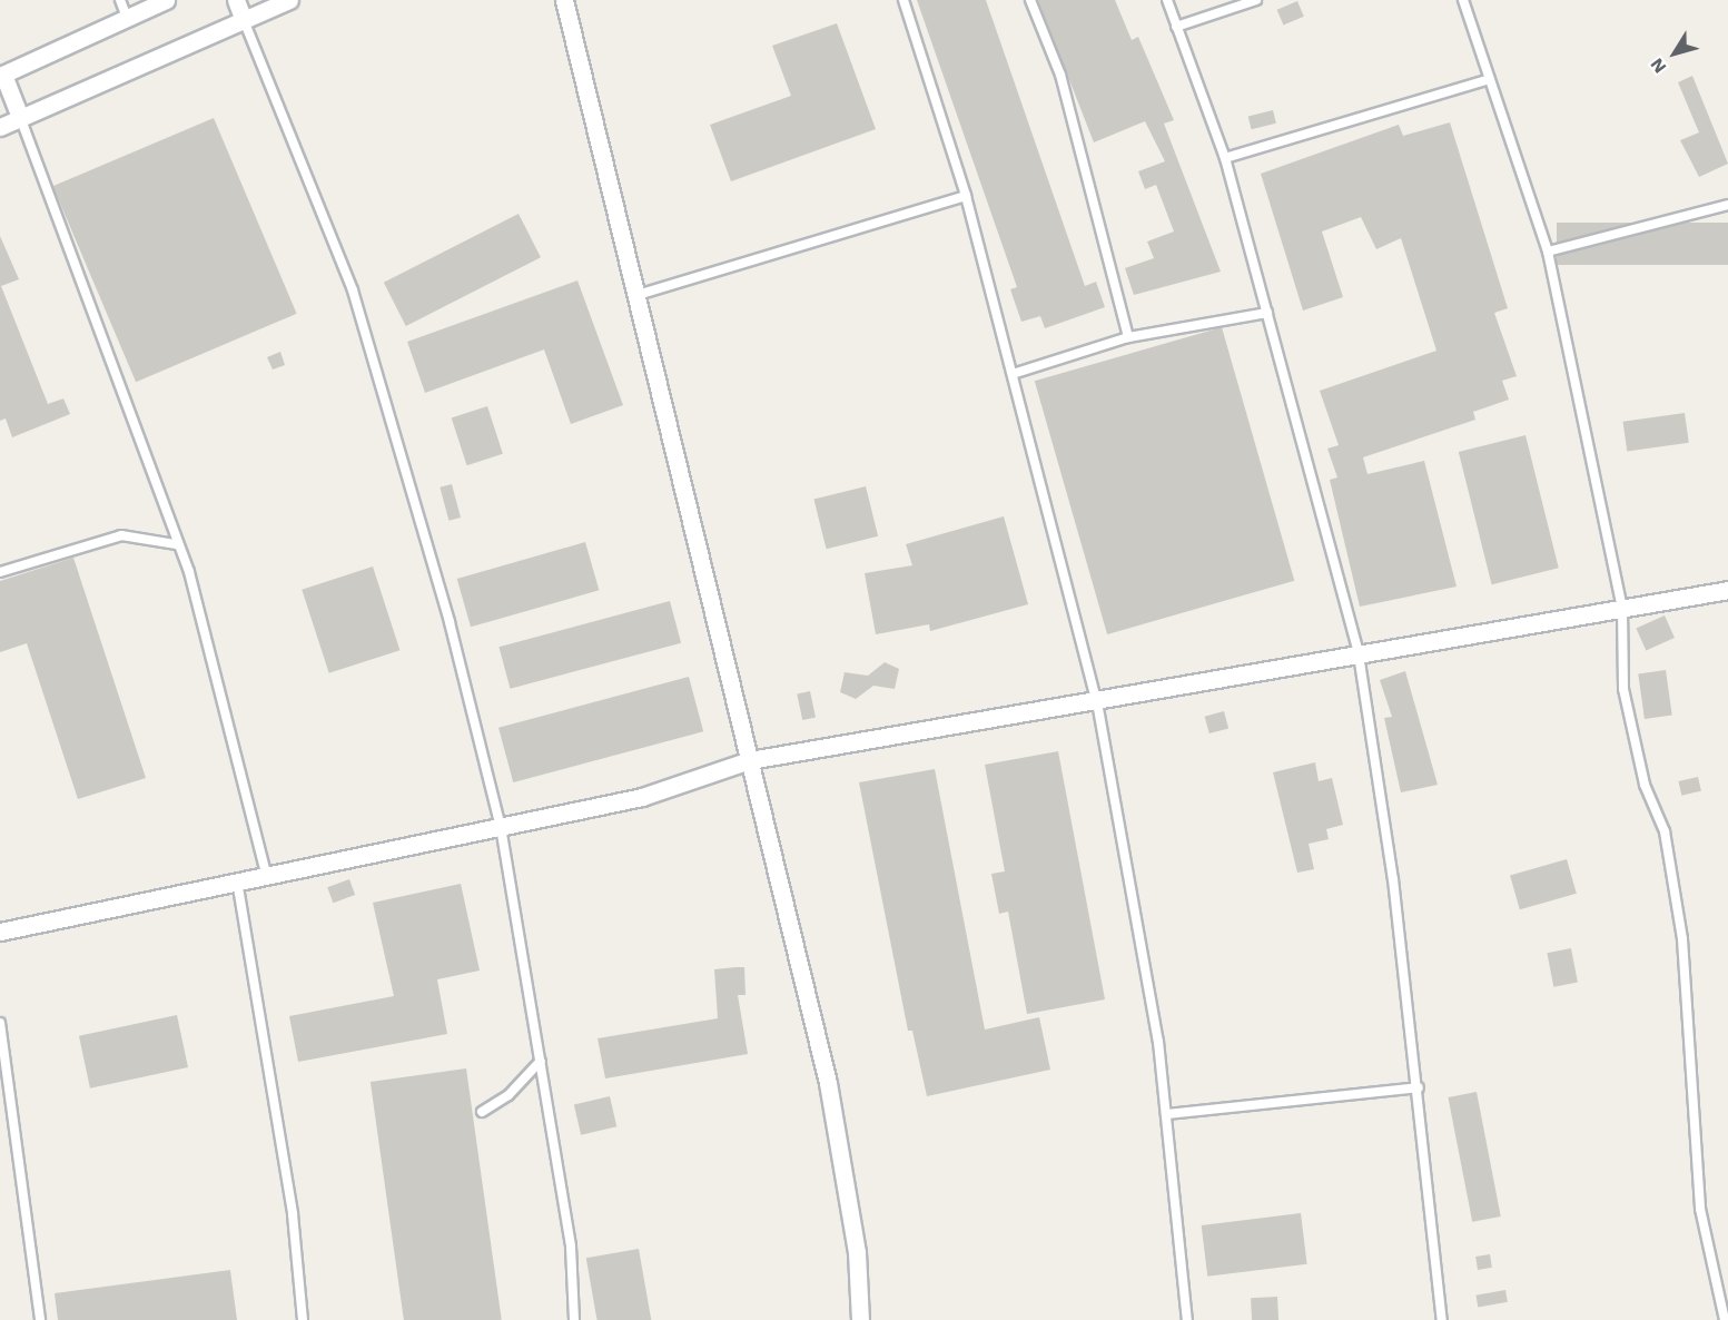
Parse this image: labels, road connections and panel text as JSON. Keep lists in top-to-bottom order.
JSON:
{
  "north": "bottom left"
}
